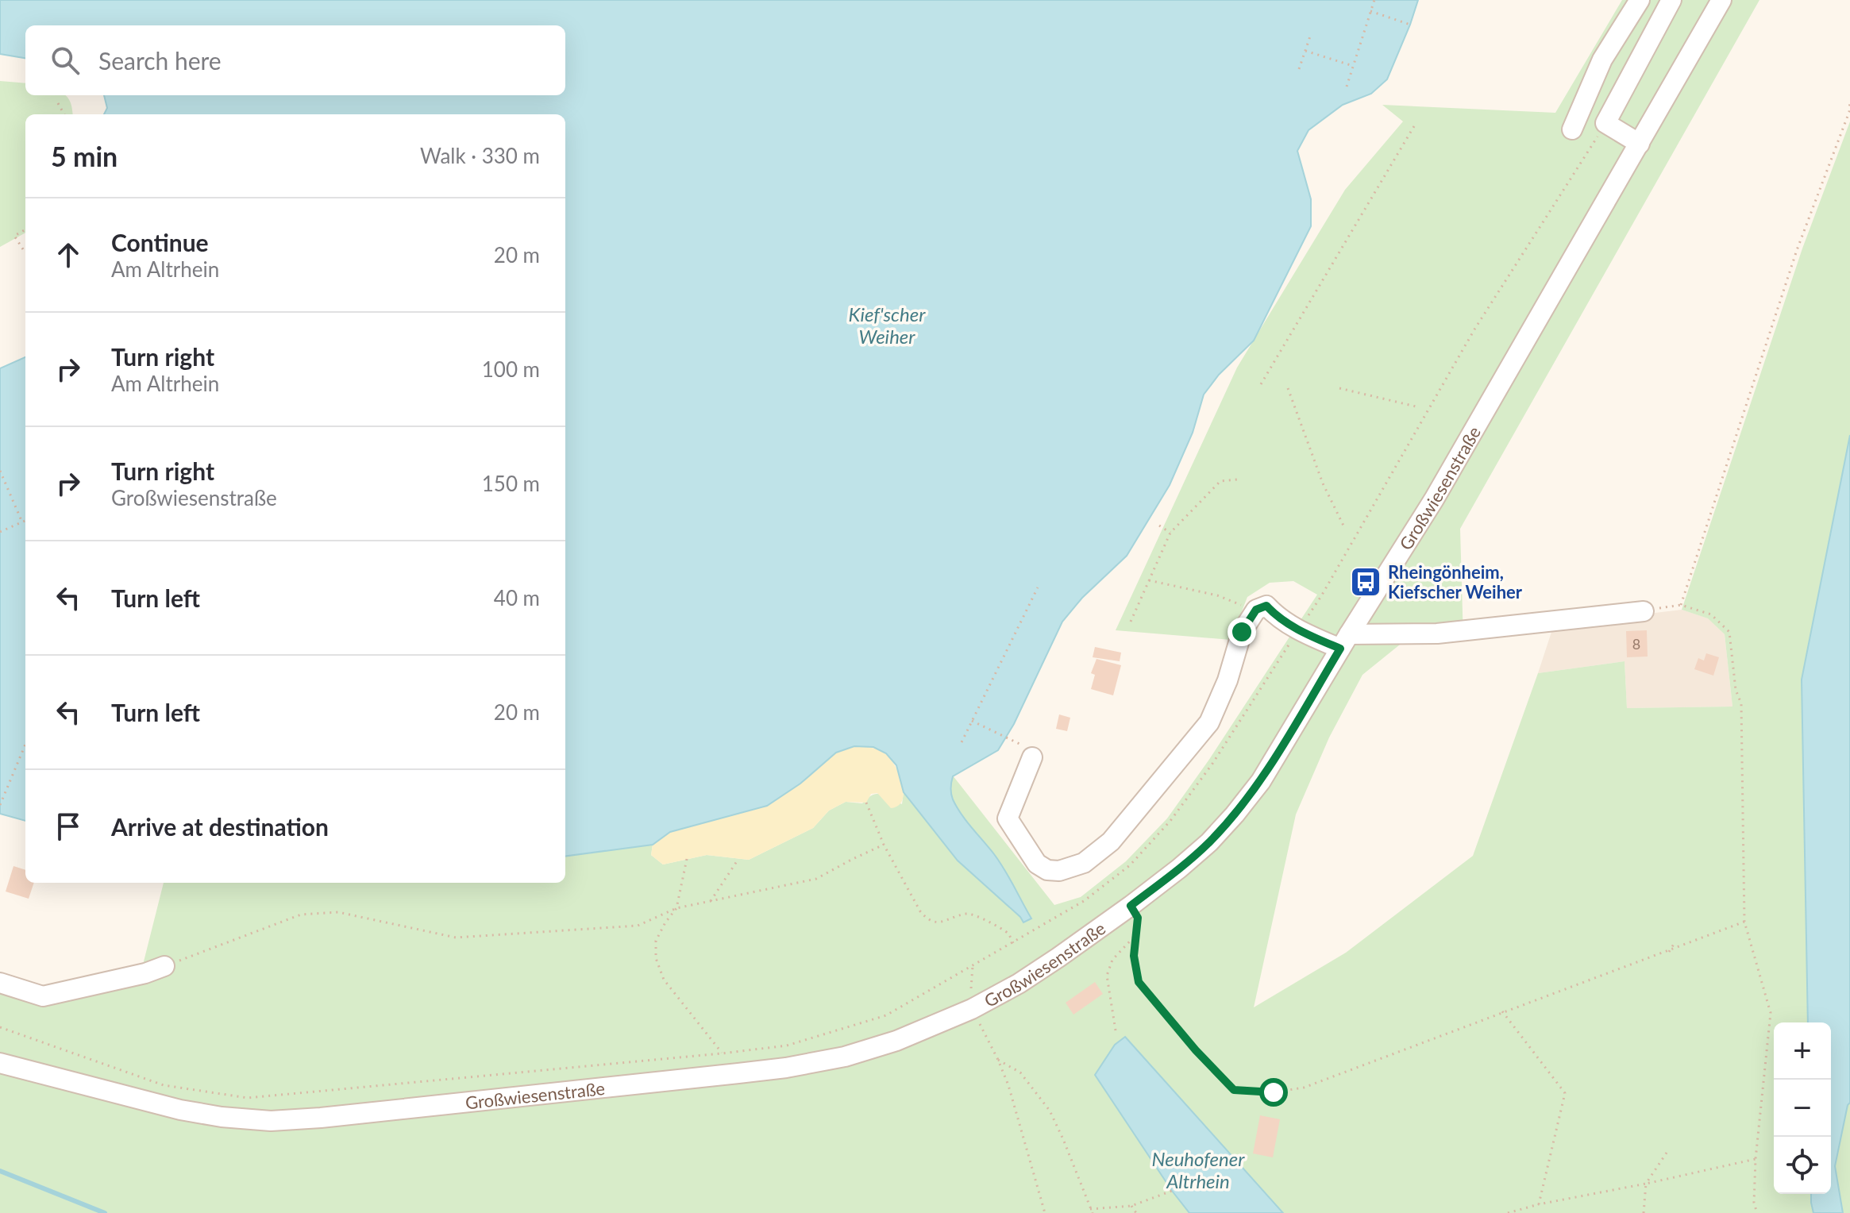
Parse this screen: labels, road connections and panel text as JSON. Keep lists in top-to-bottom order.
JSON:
{
  "streets": {
    "street": ["Großwiesenstraße"]
  },
  "water": ["Kief'scher Weiher", "Neuhofener Altrhein"],
  "places": {
    "bus stop": ["Rheingönheim, Kiefscher Weiher"]
  },
  "house_numbers": ["8"],
  "page": {
    "search": "Search here",
    "heading": ["5 min", "Walk · 330 m"],
    "list": [
      ["Continue", "Am Altrhein", "20 m"],
      ["Turn right", "Am Altrhein", "100 m"],
      ["Turn right", "Großwiesenstraße", "150 m"],
      ["Turn left", "40 m"],
      ["Turn left", "20 m"],
      "Arrive at destination"
    ],
    "map_buttons": ["+", "−"]
  }
}
